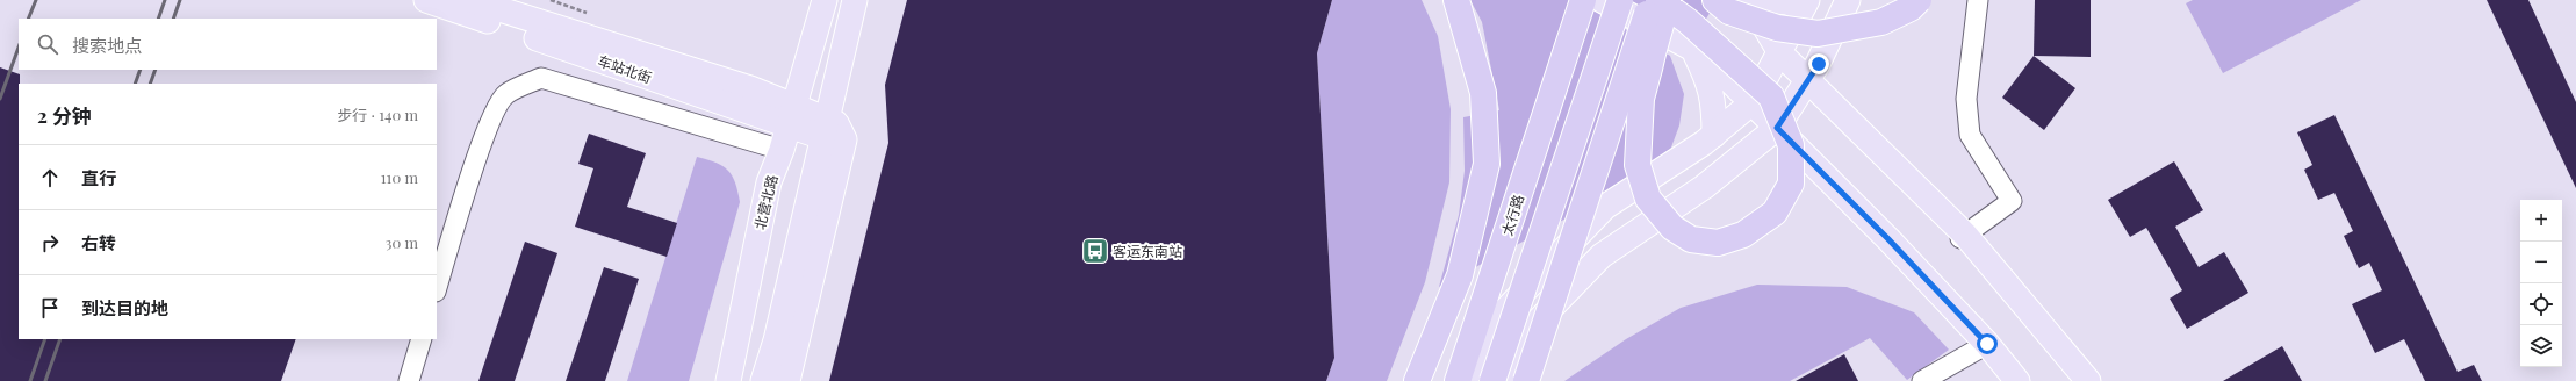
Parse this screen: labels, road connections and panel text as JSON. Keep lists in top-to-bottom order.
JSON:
{
  "streets": {
    "highway": ["太行路"],
    "main road": ["车站北街", "北营北路"]
  },
  "crossings": [
    ["车站北街", "北营北路"]
  ],
  "places": {
    "bus stop": ["客运东南站"]
  },
  "page": {
    "search": "搜索地点",
    "heading": ["2 分钟", "步行 · 140 m"],
    "list": [
      ["直行", "110 m"],
      ["右转", "30 m"],
      "到达目的地"
    ],
    "map_buttons": ["+", "−"]
  }
}
